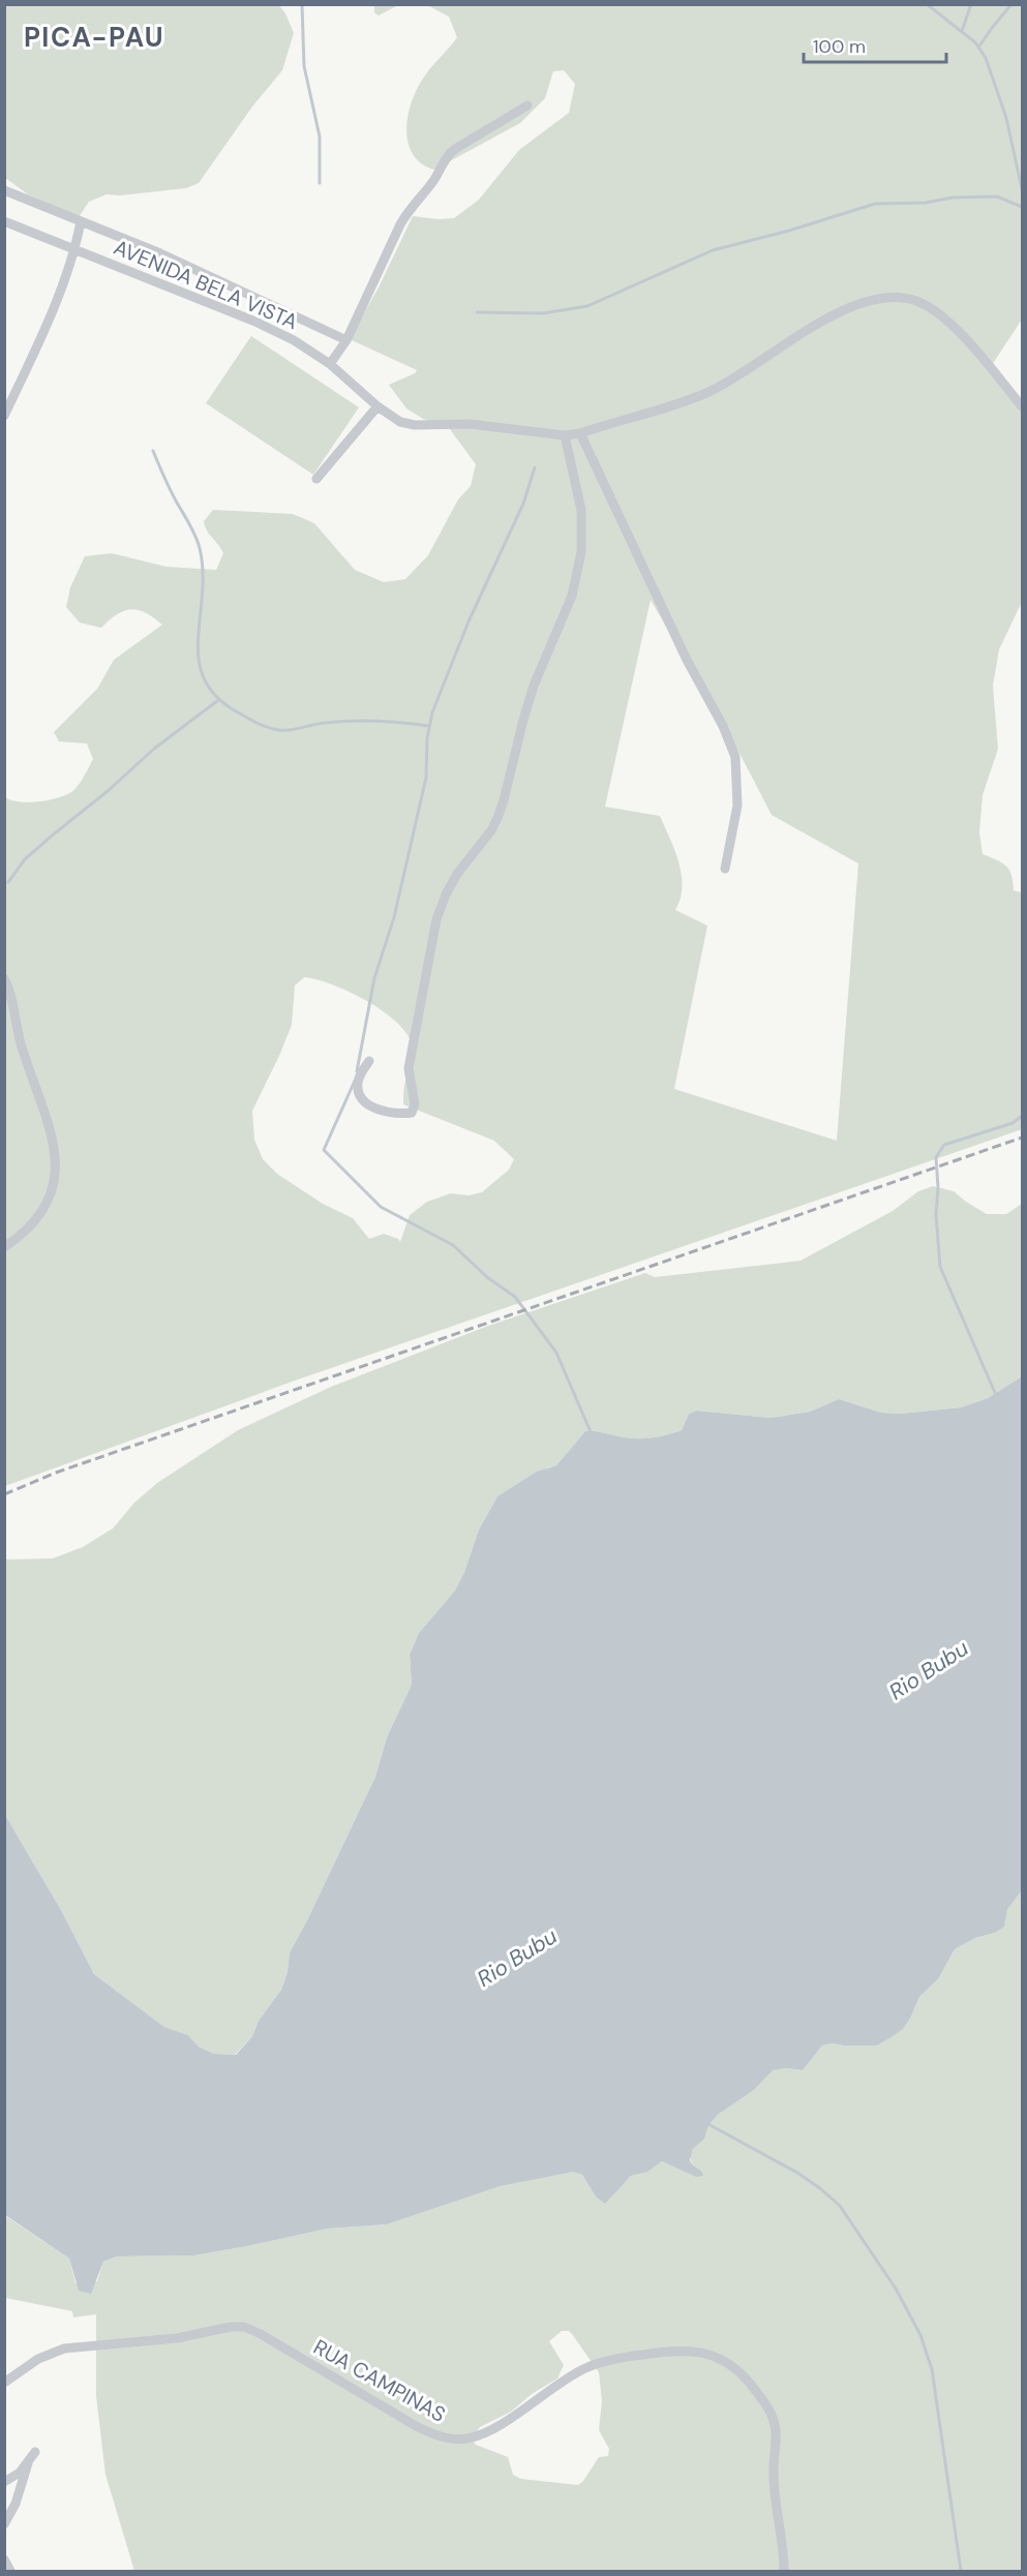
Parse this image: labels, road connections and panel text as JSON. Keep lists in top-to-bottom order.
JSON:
{
  "streets": {
    "street": ["AVENIDA BELA VISTA", "RUA CAMPINAS"]
  },
  "districts": ["PICA-PAU"],
  "water": ["Rio Bubu"],
  "scale_bar": "100 m"
}
